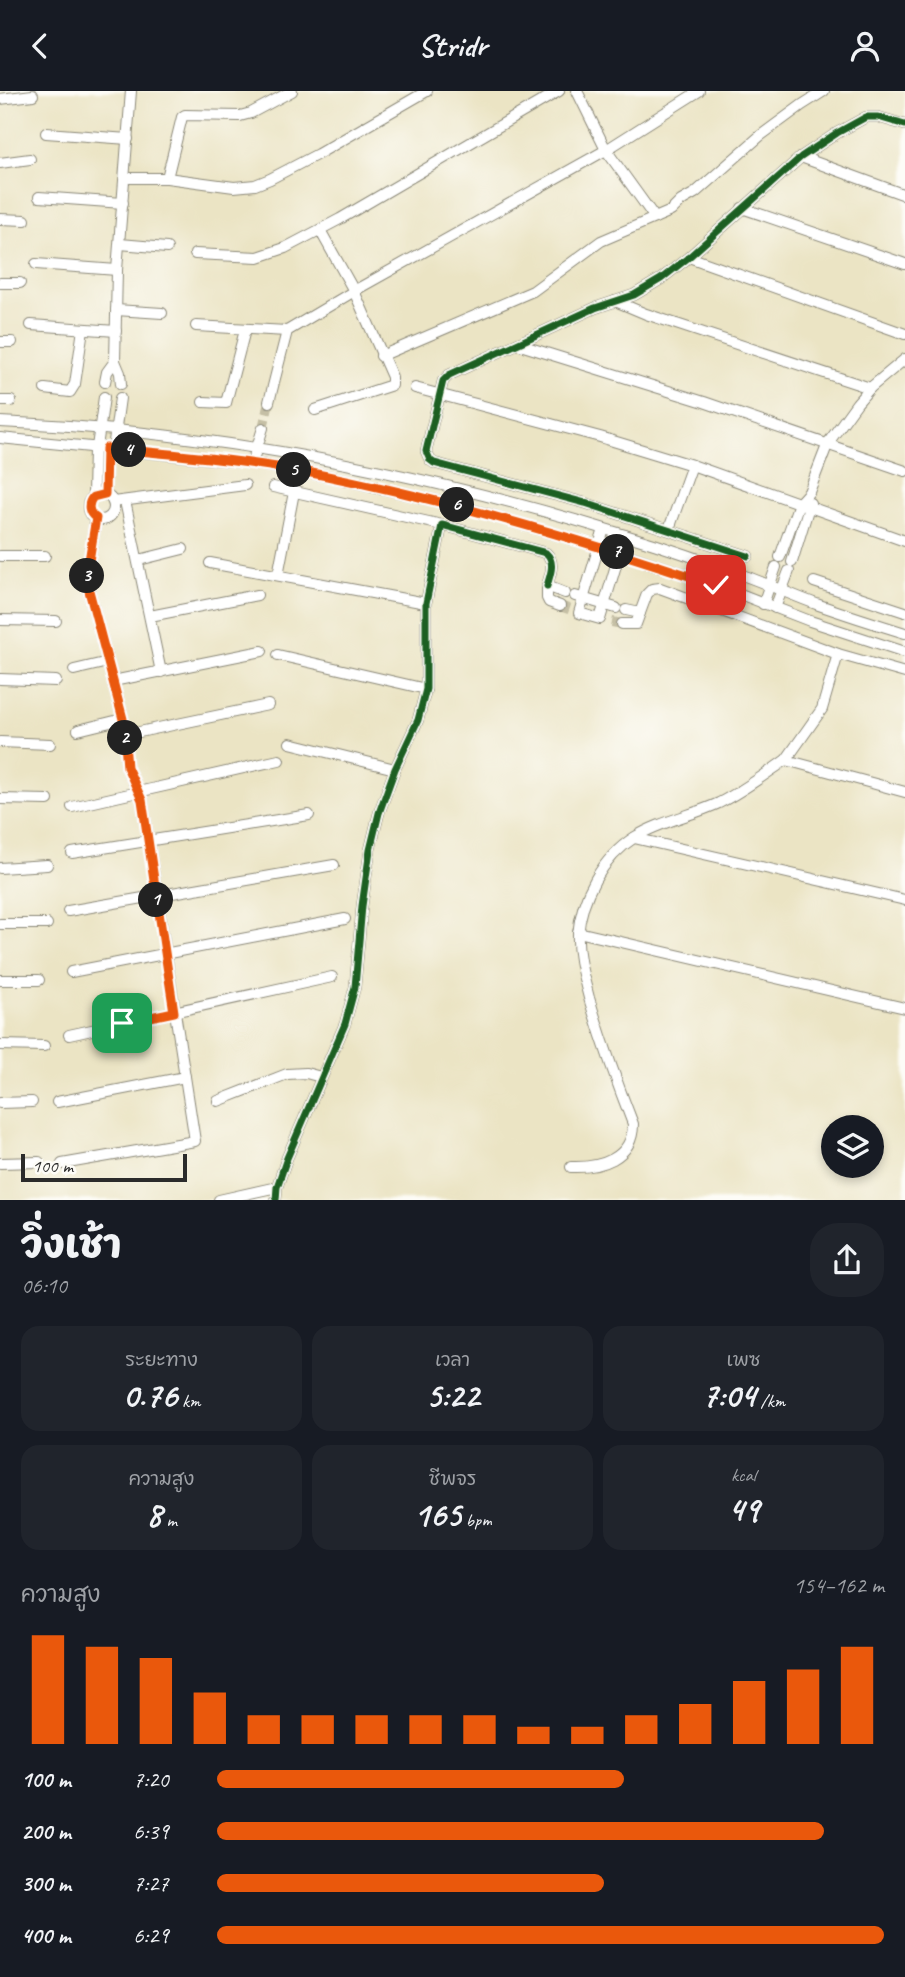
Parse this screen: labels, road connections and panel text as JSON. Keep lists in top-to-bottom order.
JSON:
{
  "scale_bar": "100 m",
  "page": {
    "header": "Stridr",
    "pins": [
      "4",
      "5",
      "6",
      "7",
      "3",
      "2",
      "1"
    ],
    "scale": "100 m",
    "heading": ["วิ่งเช้า", "06:10"],
    "stats": [
      ["ระยะทาง", "0.76 km"],
      ["เวลา", "5:22"],
      ["เพซ", "7:04 /km"],
      ["ความสูง", "8 m"],
      ["ชีพจร", "165 bpm"],
      ["kcal", "49"]
    ],
    "chart": ["ความสูง", "154–162 m"],
    "list": [
      {
        "name": "100 m",
        "note": "7:20"
      },
      {
        "name": "200 m",
        "note": "6:39"
      },
      {
        "name": "300 m",
        "note": "7:27"
      },
      {
        "name": "400 m",
        "note": "6:29"
      }
    ]
  }
}
